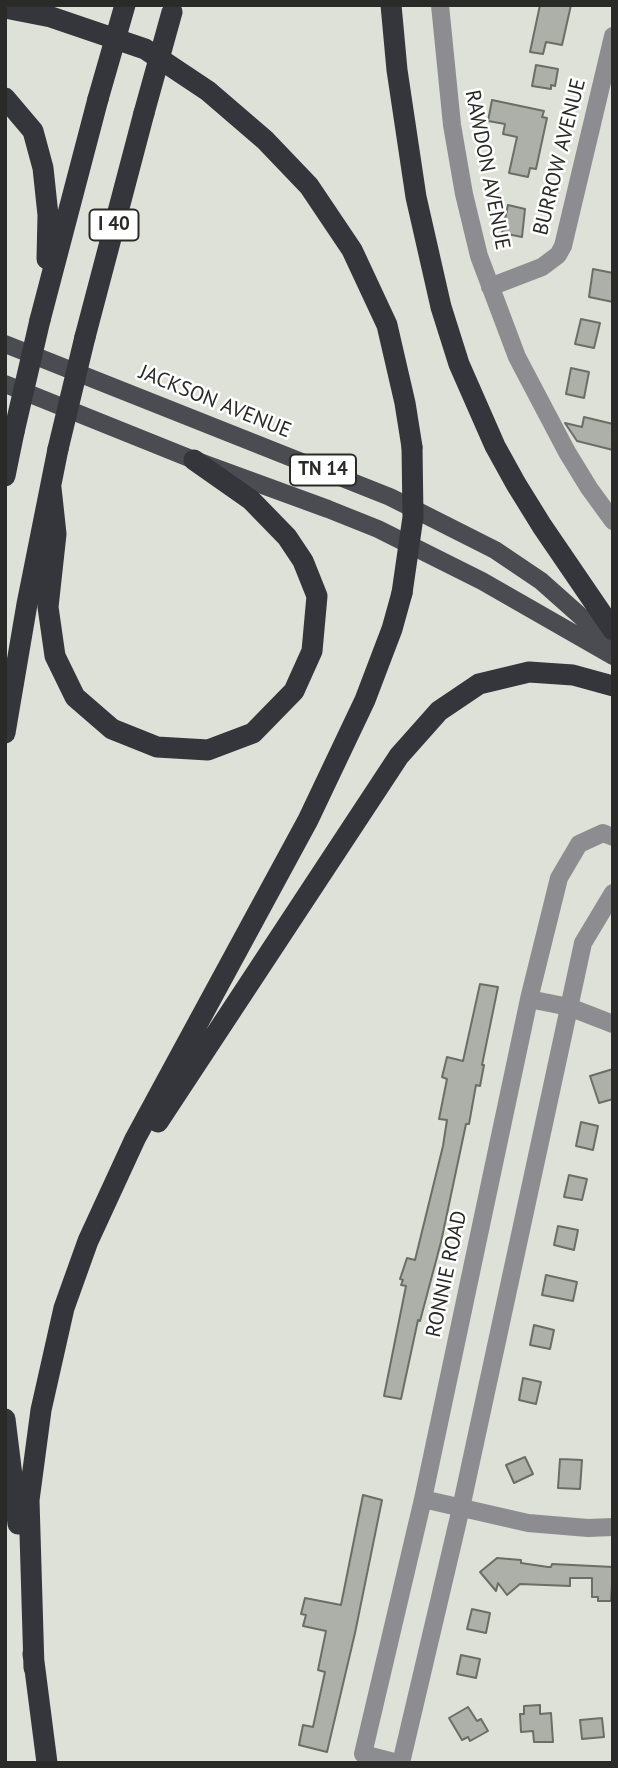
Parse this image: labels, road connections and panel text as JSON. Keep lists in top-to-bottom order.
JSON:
{
  "streets": {
    "highway": ["I 40"],
    "main road": ["JACKSON AVENUE", "TN 14"],
    "street": ["BURROW AVENUE", "RAWDON AVENUE", "RONNIE ROAD"]
  },
  "crossings": [
    ["BURROW AVENUE", "RAWDON AVENUE"]
  ]
}
